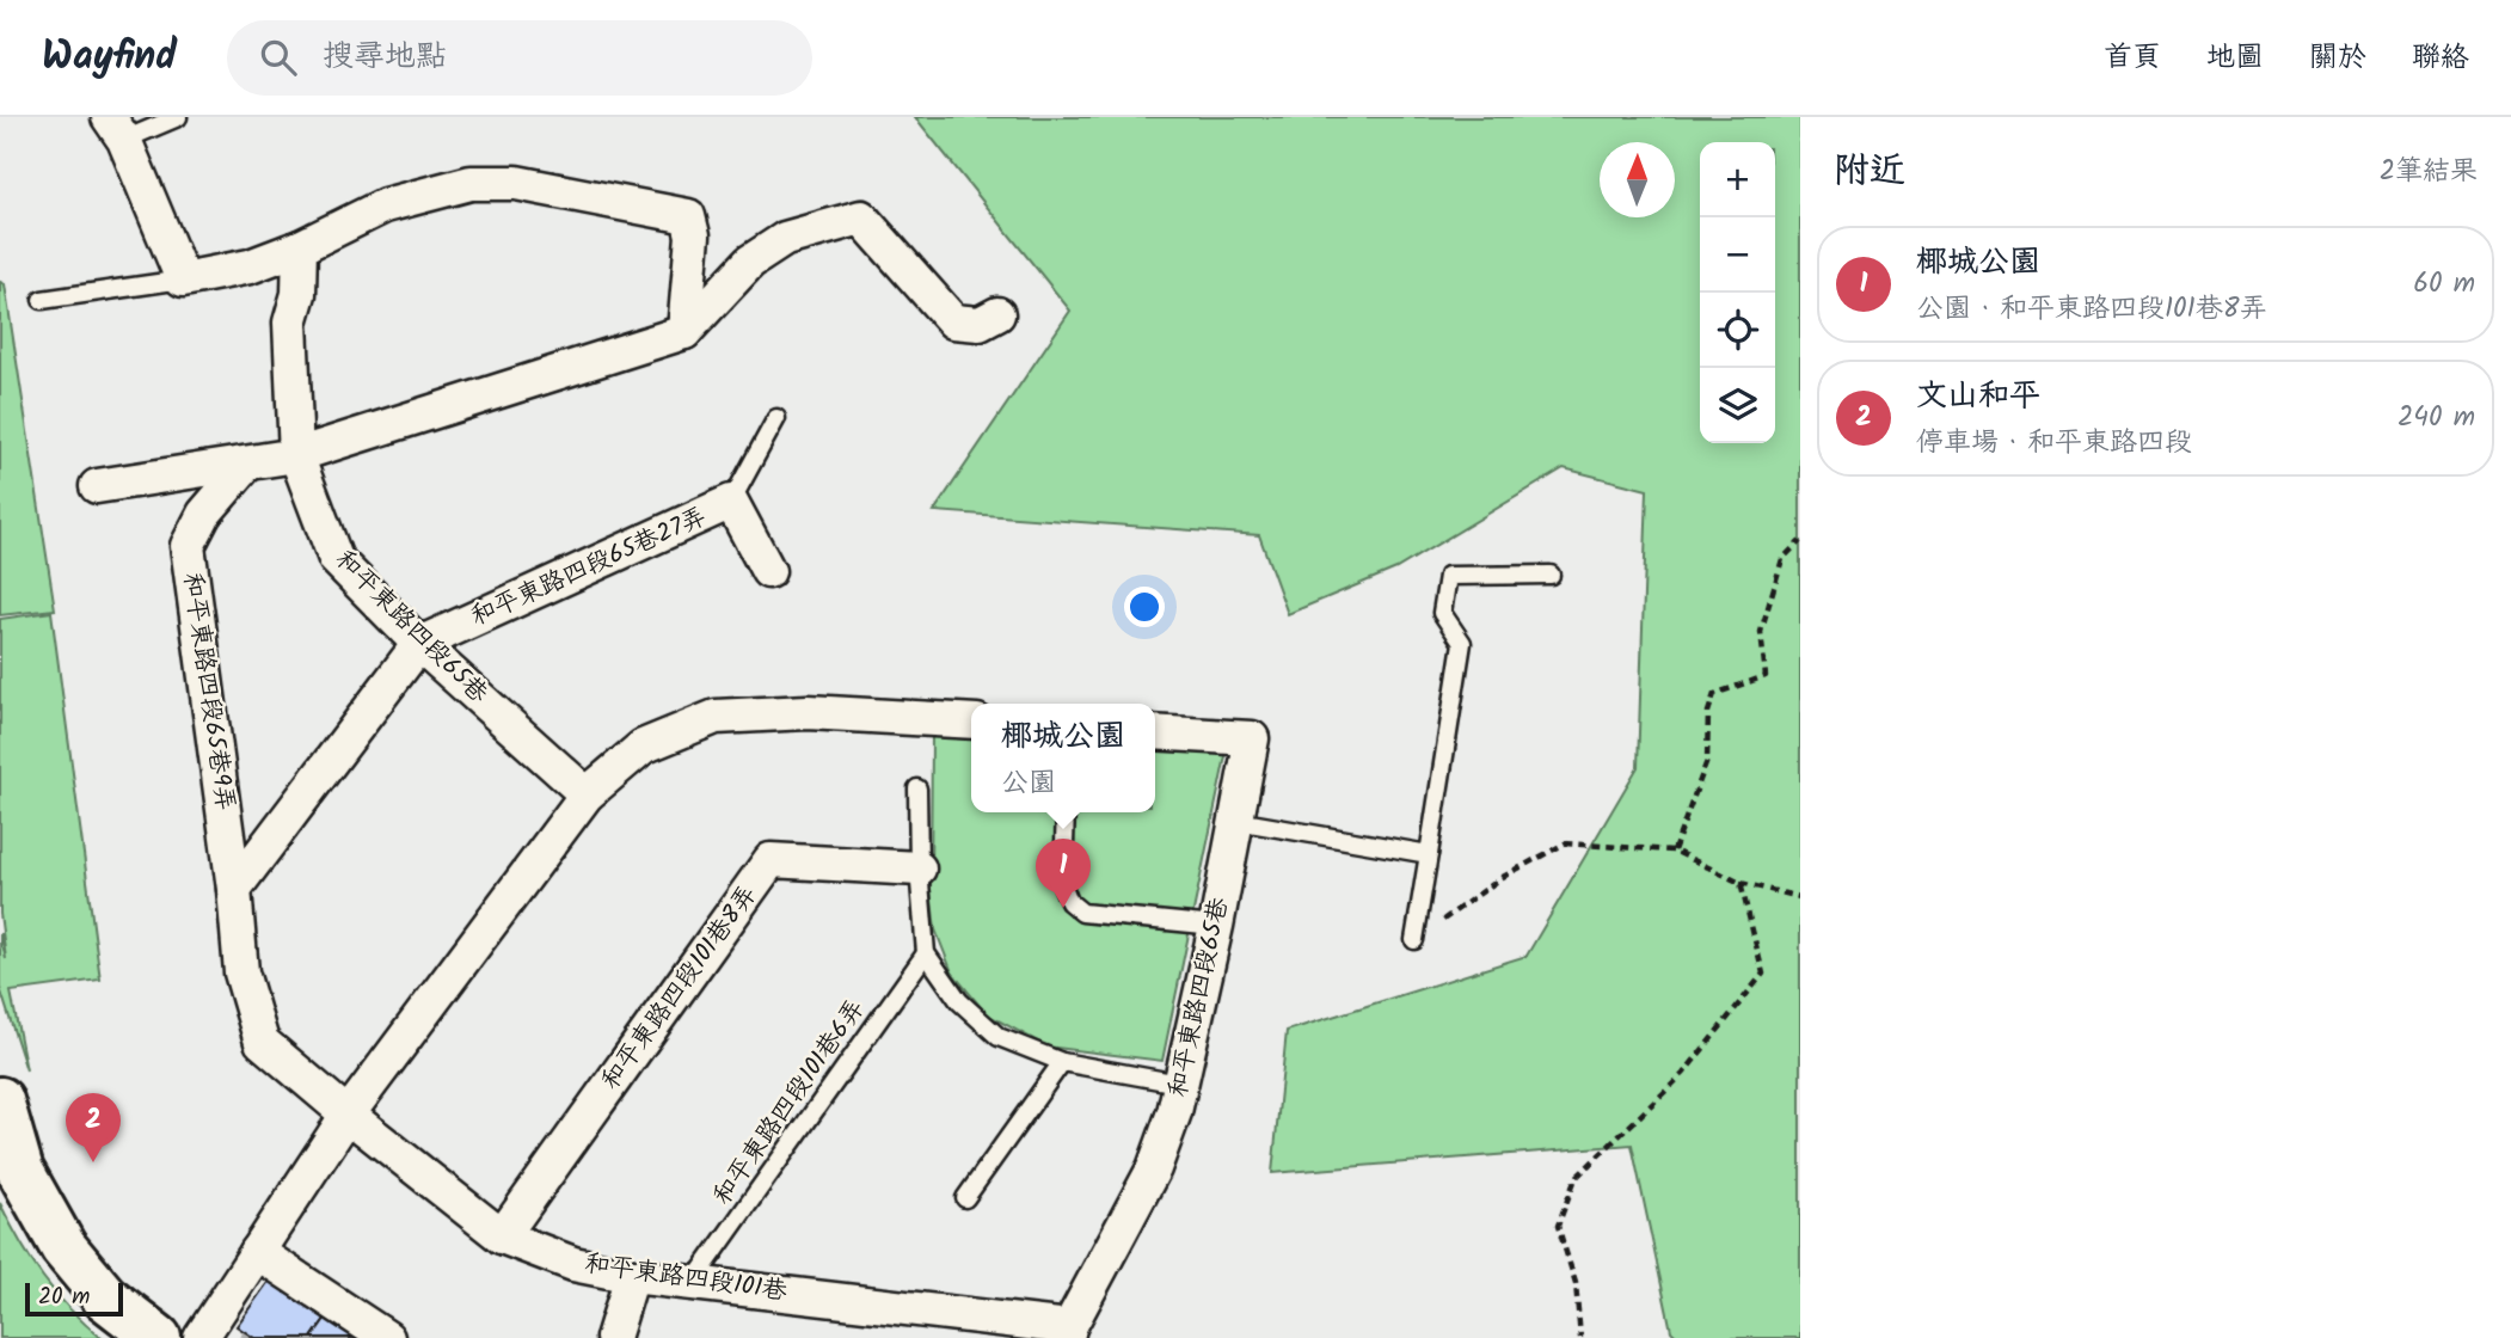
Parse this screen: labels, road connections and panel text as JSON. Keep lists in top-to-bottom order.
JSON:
{
  "streets": {
    "street": [
      "和平東路四段65巷27弄",
      "和平東路四段65巷",
      "和平東路四段65巷9弄",
      "和平東路四段101巷8弄",
      "和平東路四段101巷"
    ],
    "lane": ["和平東路四段101巷6弄"]
  },
  "crossings": [
    ["和平東路四段65巷27弄", "和平東路四段65巷"],
    ["和平東路四段65巷", "和平東路四段101巷"],
    ["和平東路四段65巷9弄", "和平東路四段101巷"],
    ["和平東路四段101巷8弄", "和平東路四段101巷"],
    ["和平東路四段101巷6弄", "和平東路四段101巷"]
  ],
  "scale_bar": "20 m",
  "north": "top",
  "page": {
    "header": "Wayfind",
    "search": "搜尋地點",
    "nav": [
      "首頁",
      "地圖",
      "關於",
      "聯絡"
    ],
    "heading": ["附近", "2筆結果"],
    "map_buttons": ["+", "−"],
    "list": [
      {
        "mark": "1",
        "name": "椰城公園",
        "note": "公園 · 和平東路四段101巷8弄",
        "value": "60 m"
      },
      {
        "mark": "2",
        "name": "文山和平",
        "note": "停車場 · 和平東路四段",
        "value": "240 m"
      }
    ],
    "popup": ["椰城公園", "公園"],
    "pins": ["1", "2"],
    "scale": "20 m"
  }
}
